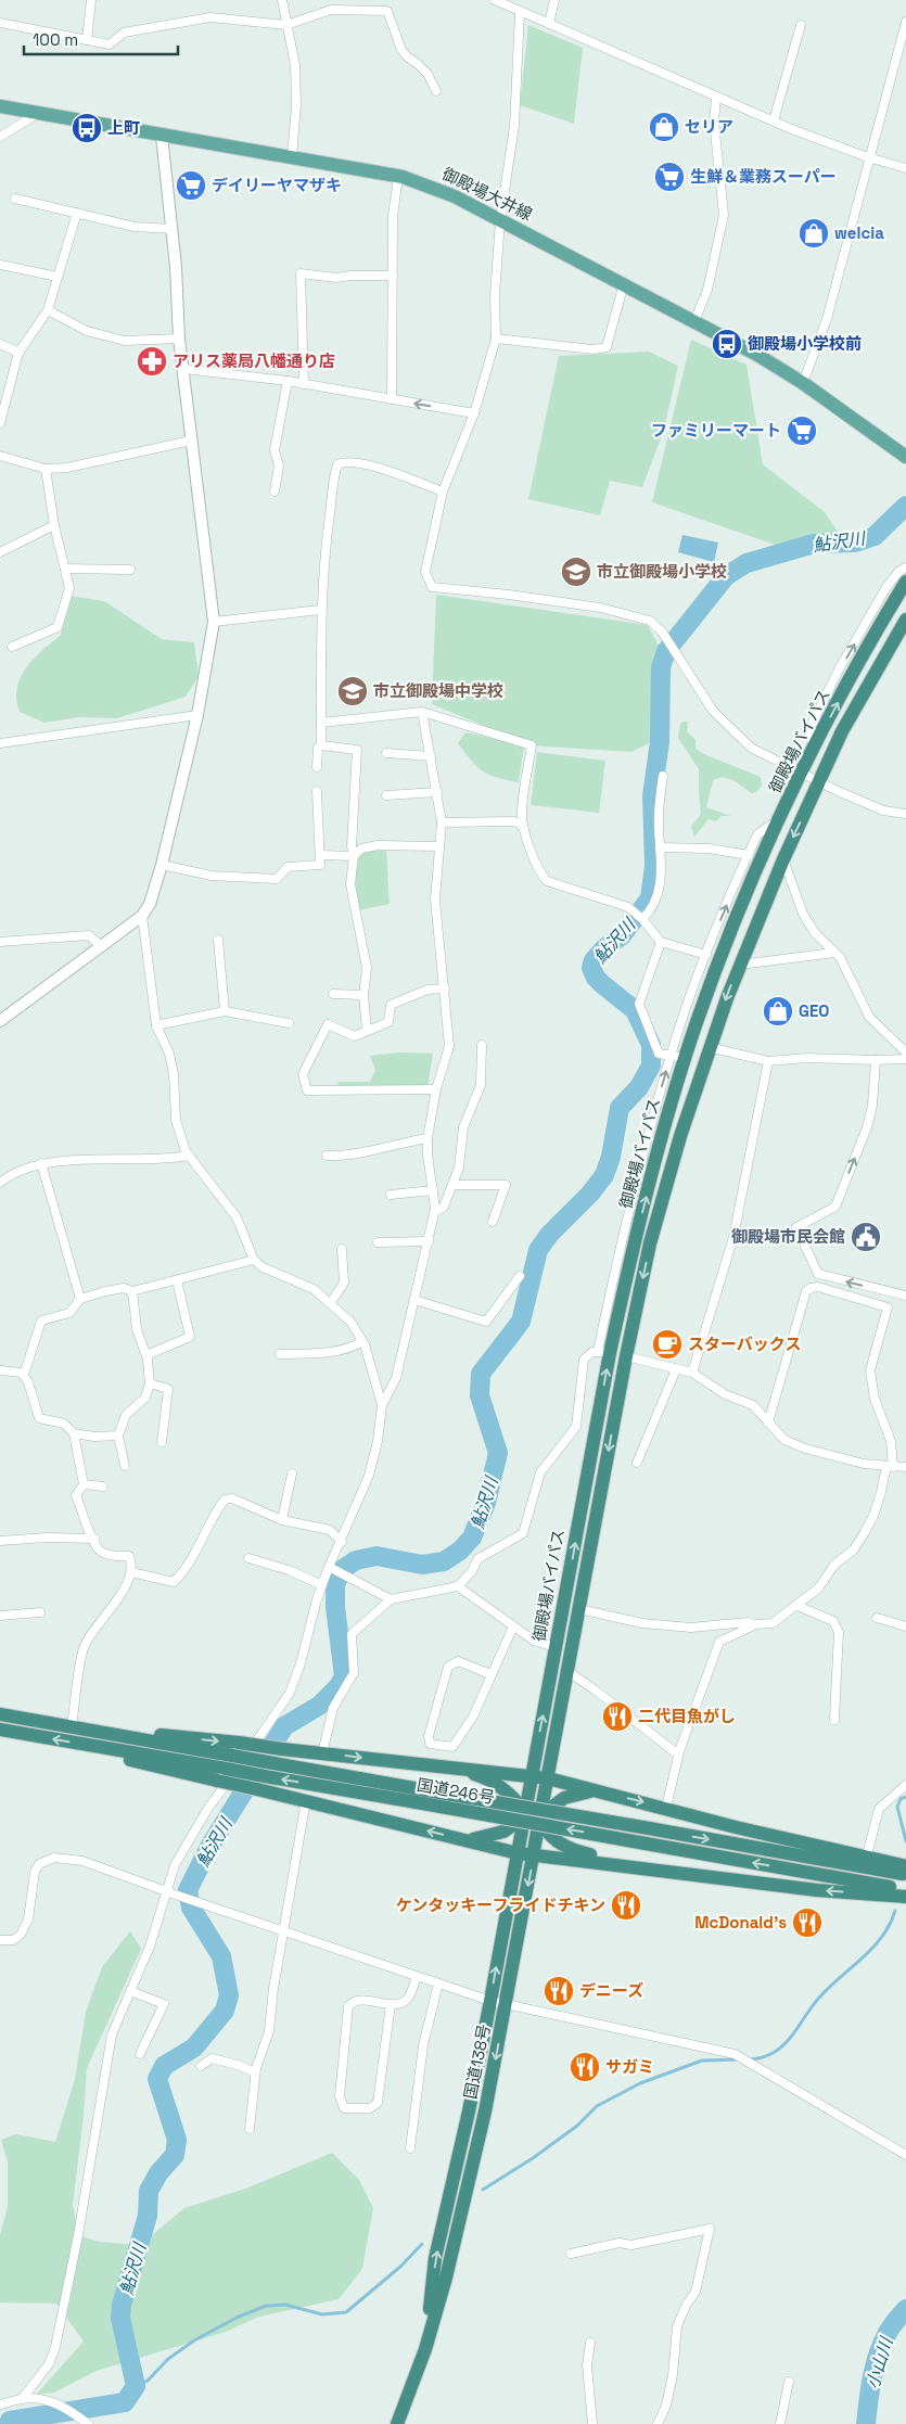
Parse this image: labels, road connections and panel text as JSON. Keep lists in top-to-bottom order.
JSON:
{
  "streets": {
    "highway": ["御殿場バイパス", "国道246号", "国道138号"],
    "main road": ["御殿場大井線"]
  },
  "water": ["鮎沢川", "小山川"],
  "places": {
    "shop": ["セリア", "welcia", "GEO"],
    "bus stop": ["上町", "御殿場小学校前"],
    "supermarket": ["生鮮＆業務スーパー", "デイリーヤマザキ", "ファミリーマート"],
    "pharmacy": ["アリス薬局八幡通り店"],
    "school or university": ["市立御殿場小学校", "市立御殿場中学校"],
    "public building": ["御殿場市民会館"],
    "cafe": ["スターバックス"],
    "restaurant": [
      "二代目魚がし",
      "ケンタッキーフライドチキン",
      "McDonald's",
      "デニーズ",
      "サガミ"
    ]
  },
  "scale_bar": "100 m"
}
